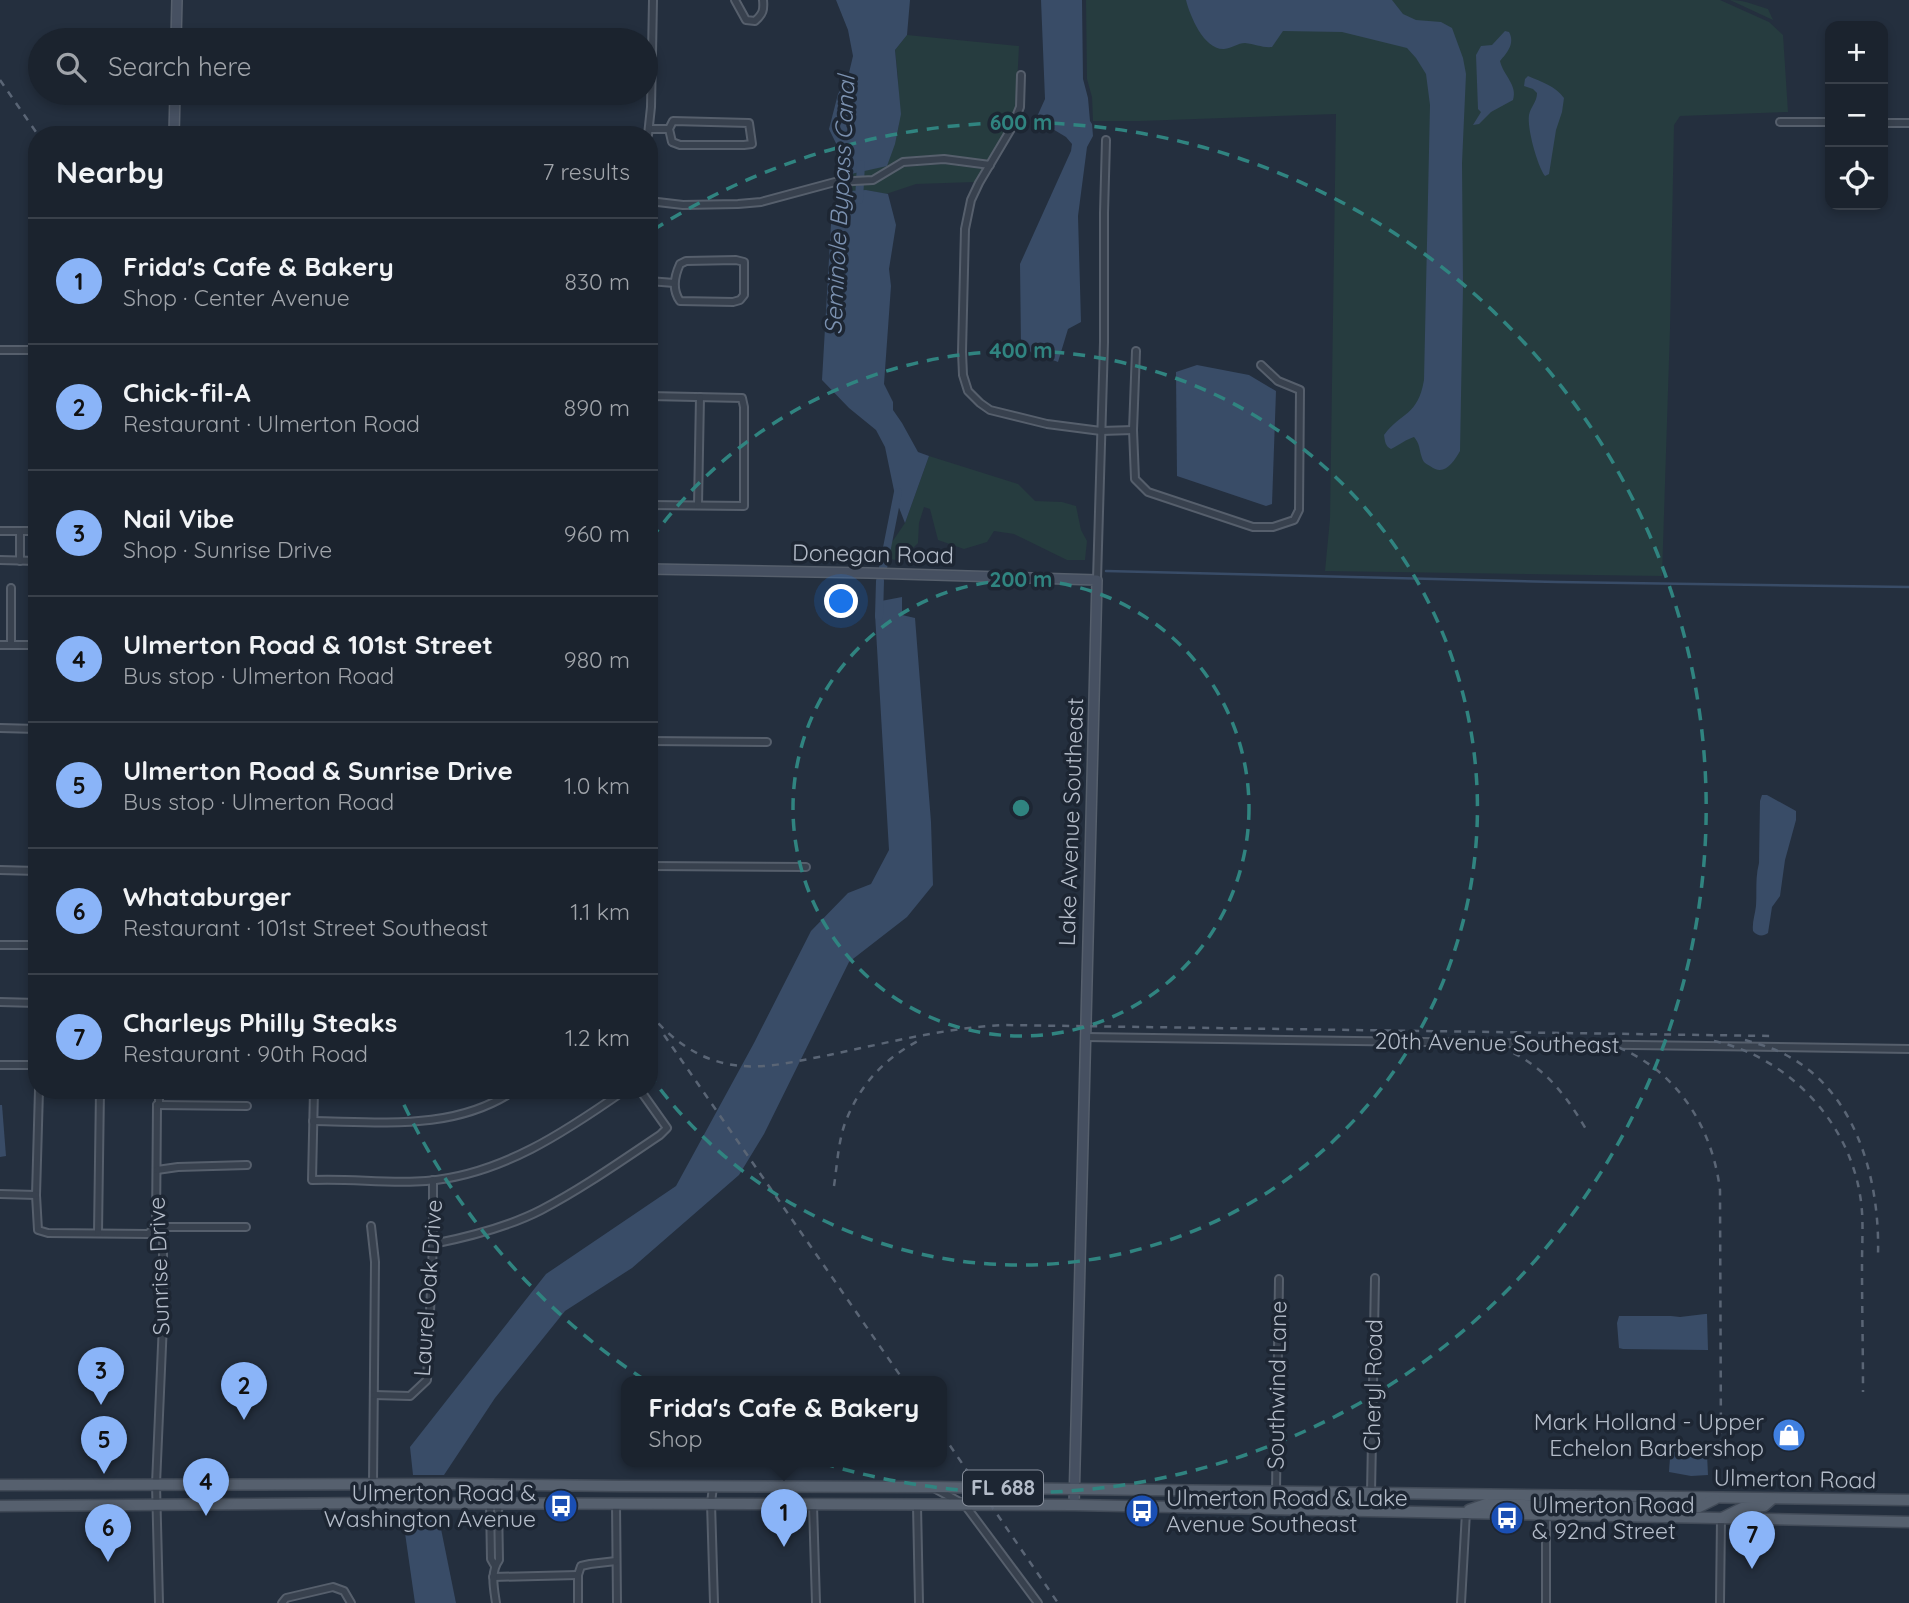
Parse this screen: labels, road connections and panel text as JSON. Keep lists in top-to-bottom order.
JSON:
{
  "streets": {
    "main road": ["Ulmerton Road", "FL 688"],
    "street": [
      "Donegan Road",
      "Lake Avenue Southeast",
      "20th Avenue Southeast",
      "Sunrise Drive",
      "Laurel Oak Drive",
      "Southwind Lane",
      "Cheryl Road"
    ]
  },
  "crossings": [
    ["Donegan Road", "Lake Avenue Southeast"],
    ["Lake Avenue Southeast", "20th Avenue Southeast"],
    ["Lake Avenue Southeast", "Ulmerton Road"],
    ["Sunrise Drive", "Ulmerton Road"],
    ["Southwind Lane", "Ulmerton Road"],
    ["Cheryl Road", "Ulmerton Road"]
  ],
  "water": ["Seminole Bypass Canal"],
  "places": {
    "shop": ["Mark Holland - Upper Echelon Barbershop"],
    "bus stop": ["Ulmerton Road & Washington Avenue", "Ulmerton Road & Lake Avenue Southeast", "Ulmerton Road & 92nd Street"]
  },
  "page": {
    "map_buttons": ["+", "−"],
    "search": "Search here",
    "heading": ["Nearby", "7 results"],
    "list": [
      {
        "mark": "1",
        "name": "Frida's Cafe & Bakery",
        "note": "Shop · Center Avenue",
        "value": "830 m"
      },
      {
        "mark": "2",
        "name": "Chick-fil-A",
        "note": "Restaurant · Ulmerton Road",
        "value": "890 m"
      },
      {
        "mark": "3",
        "name": "Nail Vibe",
        "note": "Shop · Sunrise Drive",
        "value": "960 m"
      },
      {
        "mark": "4",
        "name": "Ulmerton Road & 101st Street",
        "note": "Bus stop · Ulmerton Road",
        "value": "980 m"
      },
      {
        "mark": "5",
        "name": "Ulmerton Road & Sunrise Drive",
        "note": "Bus stop · Ulmerton Road",
        "value": "1.0 km"
      },
      {
        "mark": "6",
        "name": "Whataburger",
        "note": "Restaurant · 101st Street Southeast",
        "value": "1.1 km"
      },
      {
        "mark": "7",
        "name": "Charleys Philly Steaks",
        "note": "Restaurant · 90th Road",
        "value": "1.2 km"
      }
    ],
    "pins": [
      "3",
      "2",
      "5",
      "4",
      "1",
      "6",
      "7"
    ],
    "popup": ["Frida's Cafe & Bakery", "Shop"]
  },
  "rings": ["600 m", "400 m", "200 m"]
}
